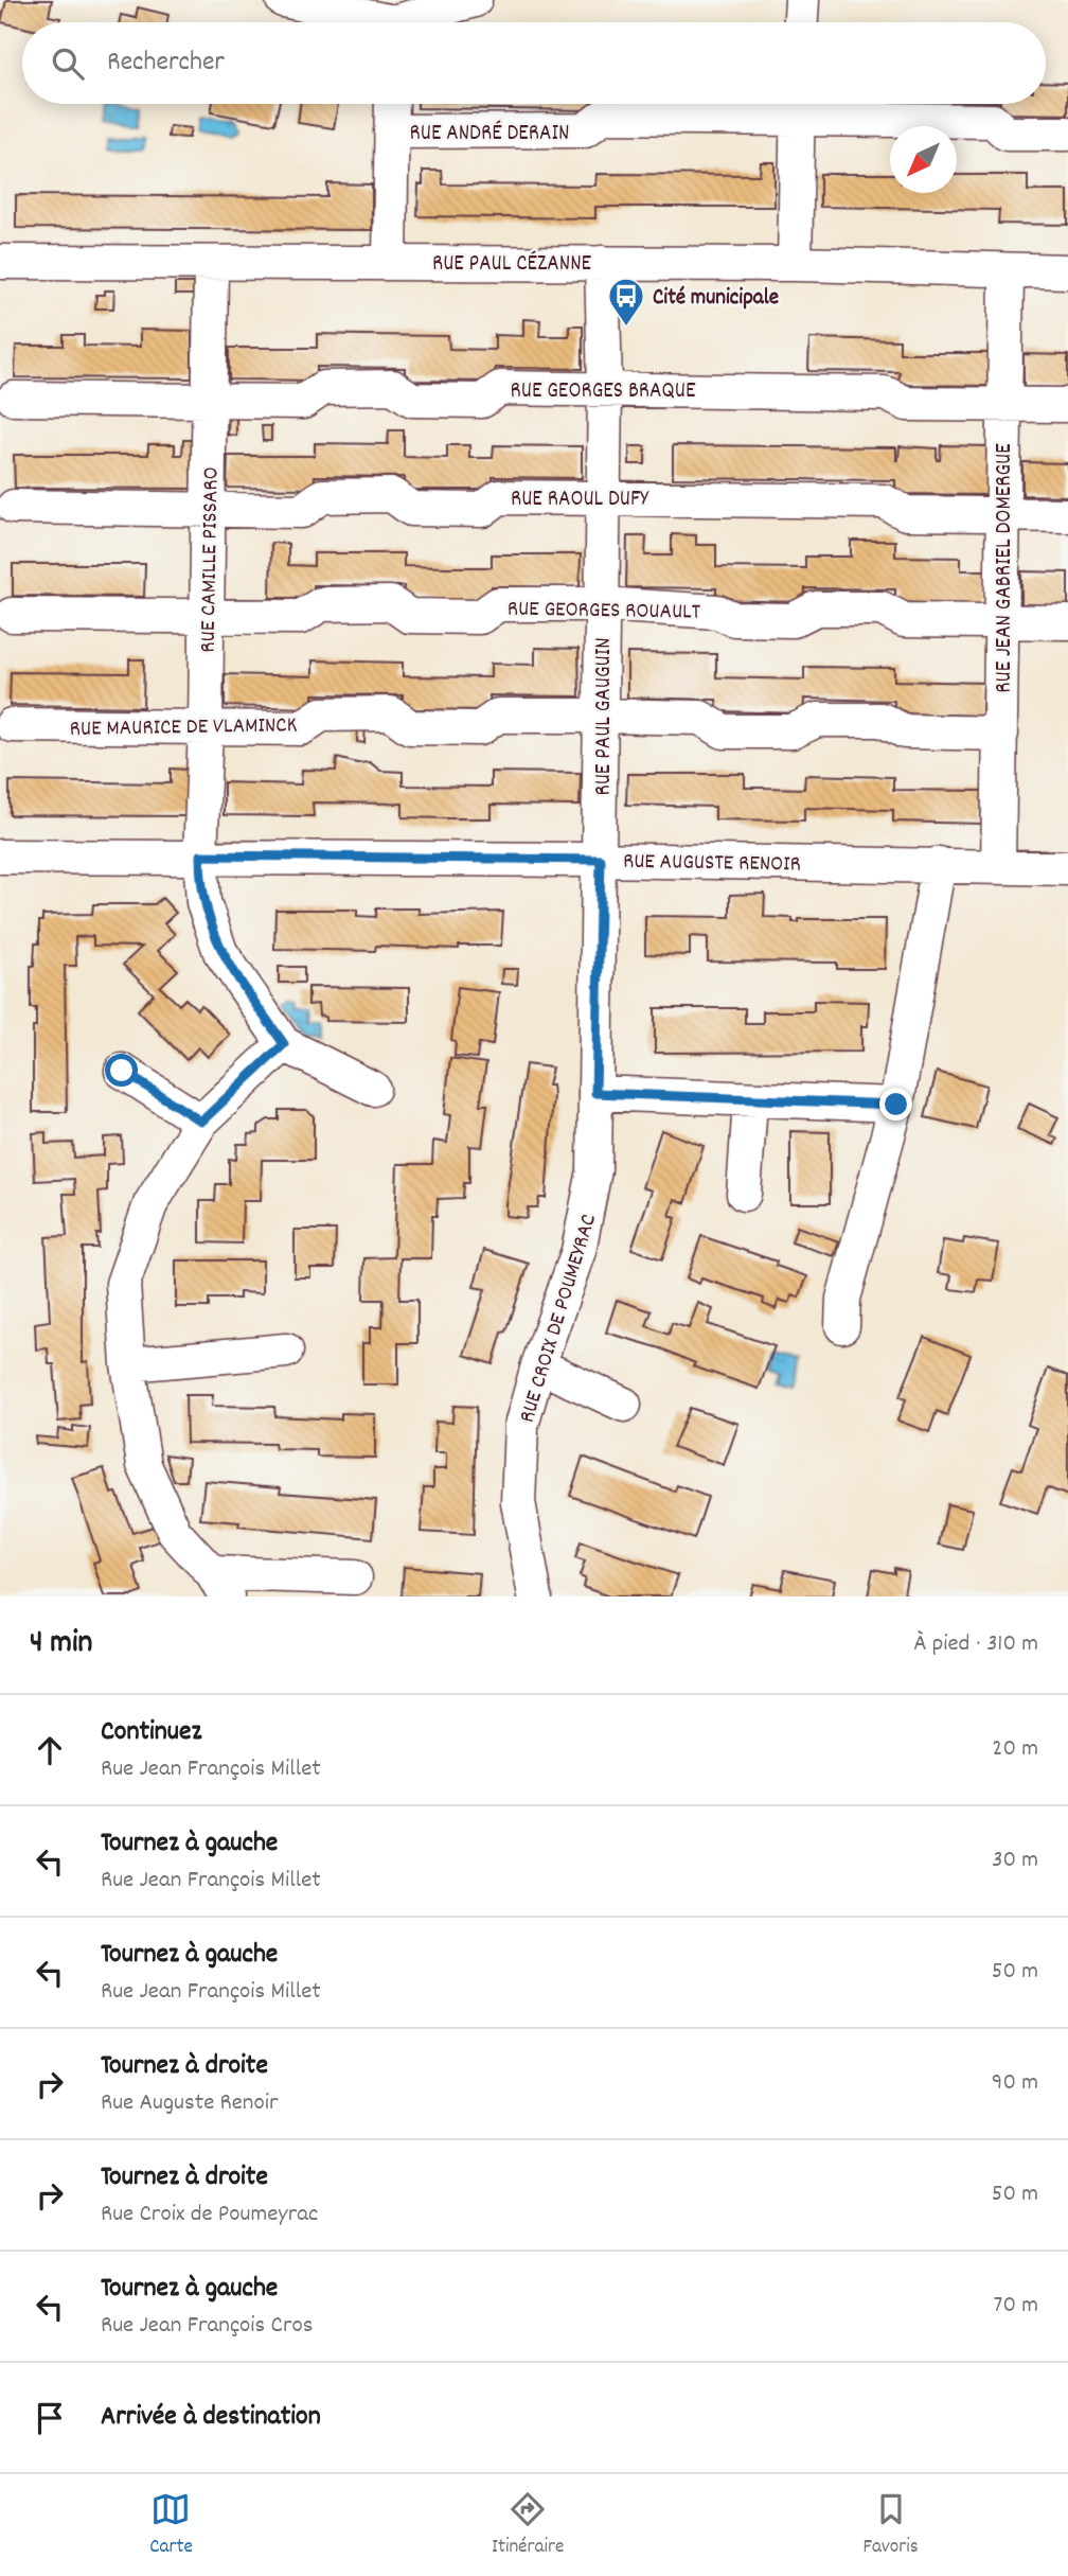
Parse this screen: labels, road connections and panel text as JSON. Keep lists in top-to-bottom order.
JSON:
{
  "streets": {
    "street": [
      "RUE ANDRÉ DERAIN",
      "RUE PAUL CÉZANNE",
      "RUE GEORGES BRAQUE",
      "RUE RAOUL DUFY",
      "RUE CAMILLE PISSARO",
      "RUE JEAN GABRIEL DOMERGUE",
      "RUE GEORGES ROUAULT",
      "RUE PAUL GAUGUIN",
      "RUE MAURICE DE VLAMINCK",
      "RUE AUGUSTE RENOIR",
      "RUE CROIX DE POUMEYRAC"
    ]
  },
  "crossings": [
    ["RUE PAUL CÉZANNE", "RUE CAMILLE PISSARO"],
    ["RUE PAUL CÉZANNE", "RUE JEAN GABRIEL DOMERGUE"],
    ["RUE PAUL CÉZANNE", "RUE PAUL GAUGUIN"],
    ["RUE GEORGES BRAQUE", "RUE CAMILLE PISSARO"],
    ["RUE GEORGES BRAQUE", "RUE JEAN GABRIEL DOMERGUE"],
    ["RUE GEORGES BRAQUE", "RUE PAUL GAUGUIN"],
    ["RUE RAOUL DUFY", "RUE CAMILLE PISSARO"],
    ["RUE RAOUL DUFY", "RUE JEAN GABRIEL DOMERGUE"],
    ["RUE RAOUL DUFY", "RUE PAUL GAUGUIN"],
    ["RUE CAMILLE PISSARO", "RUE GEORGES ROUAULT"],
    ["RUE CAMILLE PISSARO", "RUE MAURICE DE VLAMINCK"],
    ["RUE CAMILLE PISSARO", "RUE AUGUSTE RENOIR"],
    ["RUE JEAN GABRIEL DOMERGUE", "RUE GEORGES ROUAULT"],
    ["RUE JEAN GABRIEL DOMERGUE", "RUE MAURICE DE VLAMINCK"],
    ["RUE JEAN GABRIEL DOMERGUE", "RUE AUGUSTE RENOIR"],
    ["RUE GEORGES ROUAULT", "RUE PAUL GAUGUIN"],
    ["RUE PAUL GAUGUIN", "RUE MAURICE DE VLAMINCK"],
    ["RUE PAUL GAUGUIN", "RUE AUGUSTE RENOIR"],
    ["RUE PAUL GAUGUIN", "RUE CROIX DE POUMEYRAC"],
    ["RUE AUGUSTE RENOIR", "RUE CROIX DE POUMEYRAC"]
  ],
  "places": {
    "bus stop": ["Cité municipale"]
  },
  "north": "bottom left",
  "page": {
    "search": "Rechercher",
    "heading": ["4 min", "À pied · 310 m"],
    "list": [
      ["Continuez", "Rue Jean François Millet", "20 m"],
      ["Tournez à gauche", "Rue Jean François Millet", "30 m"],
      ["Tournez à gauche", "Rue Jean François Millet", "50 m"],
      ["Tournez à droite", "Rue Auguste Renoir", "90 m"],
      ["Tournez à droite", "Rue Croix de Poumeyrac", "50 m"],
      ["Tournez à gauche", "Rue Jean François Cros", "70 m"],
      "Arrivée à destination"
    ],
    "nav": ["Carte", "Itinéraire", "Favoris"]
  }
}
